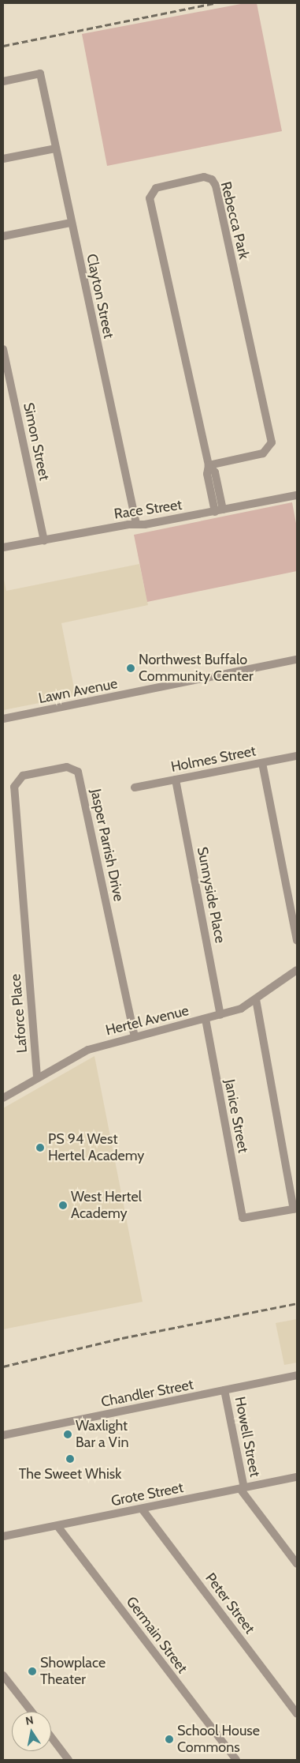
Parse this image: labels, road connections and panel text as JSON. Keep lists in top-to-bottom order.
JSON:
{
  "streets": {
    "street": [
      "Rebecca Park",
      "Clayton Street",
      "Simon Street",
      "Race Street",
      "Lawn Avenue",
      "Holmes Street",
      "Jasper Parrish Drive",
      "Sunnyside Place",
      "Laforce Place",
      "Hertel Avenue",
      "Janice Street",
      "Chandler Street",
      "Howell Street",
      "Grote Street",
      "Peter Street",
      "Germain Street"
    ]
  },
  "crossings": [
    ["Rebecca Park", "Race Street"],
    ["Clayton Street", "Race Street"],
    ["Simon Street", "Race Street"],
    ["Holmes Street", "Sunnyside Place"],
    ["Jasper Parrish Drive", "Laforce Place"],
    ["Jasper Parrish Drive", "Hertel Avenue"],
    ["Sunnyside Place", "Hertel Avenue"],
    ["Laforce Place", "Hertel Avenue"],
    ["Hertel Avenue", "Janice Street"],
    ["Chandler Street", "Howell Street"],
    ["Howell Street", "Grote Street"],
    ["Grote Street", "Peter Street"],
    ["Grote Street", "Germain Street"]
  ],
  "places": [
    "Northwest Buffalo Community Center",
    "PS 94 West Hertel Academy",
    "West Hertel Academy",
    "Waxlight Bar a Vin",
    "The Sweet Whisk",
    "Showplace Theater",
    "School House Commons"
  ],
  "north": "top"
}
